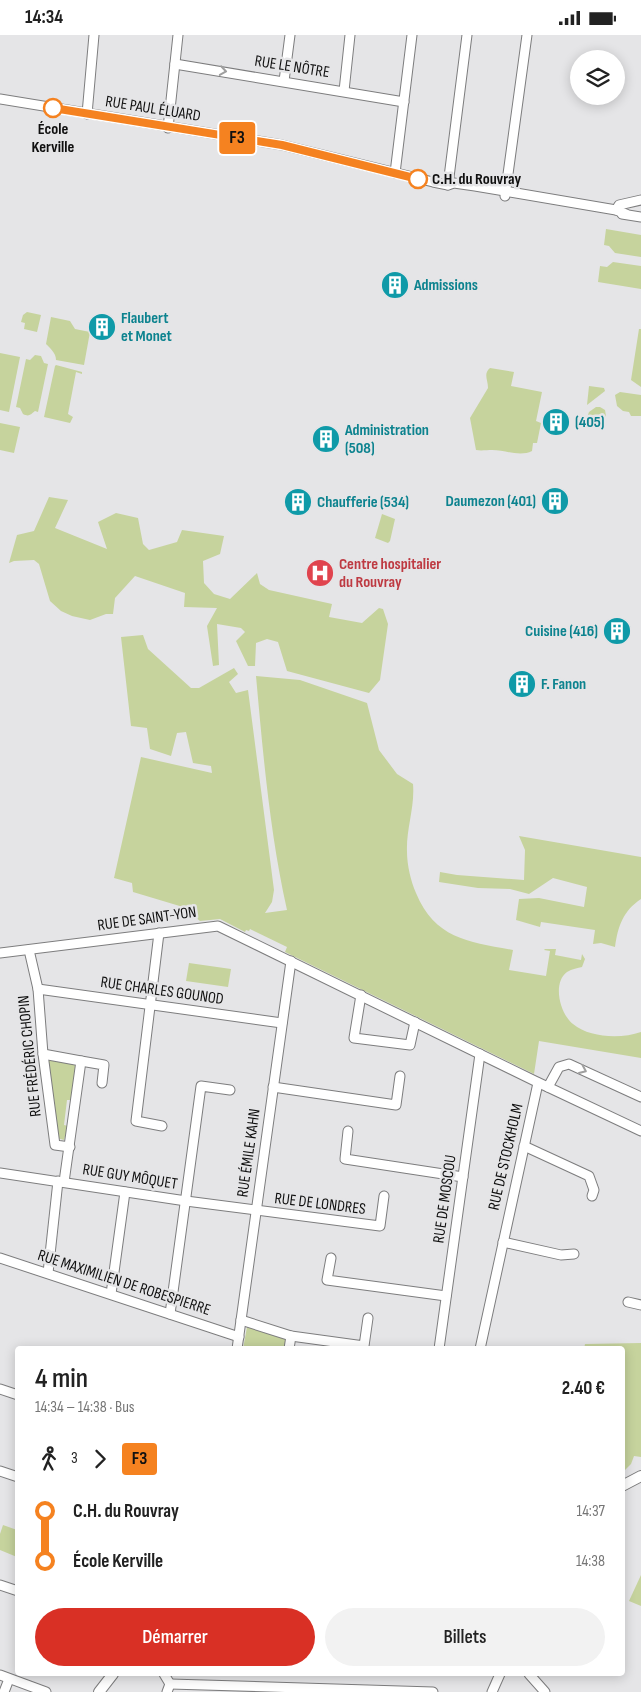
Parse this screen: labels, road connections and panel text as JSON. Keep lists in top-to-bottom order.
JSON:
{
  "streets": {
    "street": [
      "RUE LE NÔTRE",
      "RUE PAUL ÉLUARD",
      "RUE DE SAINT-YON",
      "RUE CHARLES GOUNOD",
      "RUE FRÉDÉRIC CHOPIN",
      "RUE ÉMILE KAHN",
      "RUE DE STOCKHOLM",
      "RUE GUY MÔQUET",
      "RUE DE MOSCOU",
      "RUE DE LONDRES",
      "RUE MAXIMILIEN DE ROBESPIERRE"
    ]
  },
  "crossings": [
    ["RUE DE SAINT-YON", "RUE FRÉDÉRIC CHOPIN"],
    ["RUE DE SAINT-YON", "RUE ÉMILE KAHN"],
    ["RUE DE SAINT-YON", "RUE DE STOCKHOLM"],
    ["RUE DE SAINT-YON", "RUE DE MOSCOU"],
    ["RUE CHARLES GOUNOD", "RUE FRÉDÉRIC CHOPIN"],
    ["RUE CHARLES GOUNOD", "RUE ÉMILE KAHN"],
    ["RUE ÉMILE KAHN", "RUE GUY MÔQUET"],
    ["RUE ÉMILE KAHN", "RUE DE LONDRES"],
    ["RUE ÉMILE KAHN", "RUE MAXIMILIEN DE ROBESPIERRE"],
    ["RUE GUY MÔQUET", "RUE DE LONDRES"]
  ],
  "one_way": ["RUE LE NÔTRE"],
  "places": {
    "other": ["École Kerville", "C.H. du Rouvray"],
    "building": [
      "Admissions",
      "Flaubert et Monet",
      "(405)",
      "Administration (508)",
      "Daumezon (401)",
      "Chaufferie (534)",
      "Cuisine (416)",
      "F. Fanon"
    ],
    "hospital": ["Centre hospitalier du Rouvray"]
  },
  "lines": ["bus line F3"],
  "page": {
    "status": "14:34",
    "on_map": "F3",
    "heading": ["4 min", "14:34 – 14:38 · Bus", "2.40 €"],
    "legs": ["3", "F3"],
    "list": [
      {
        "name": "C.H. du Rouvray",
        "value": "14:37"
      },
      {
        "name": "École Kerville",
        "value": "14:38"
      }
    ],
    "buttons": ["Démarrer", "Billets"]
  }
}
